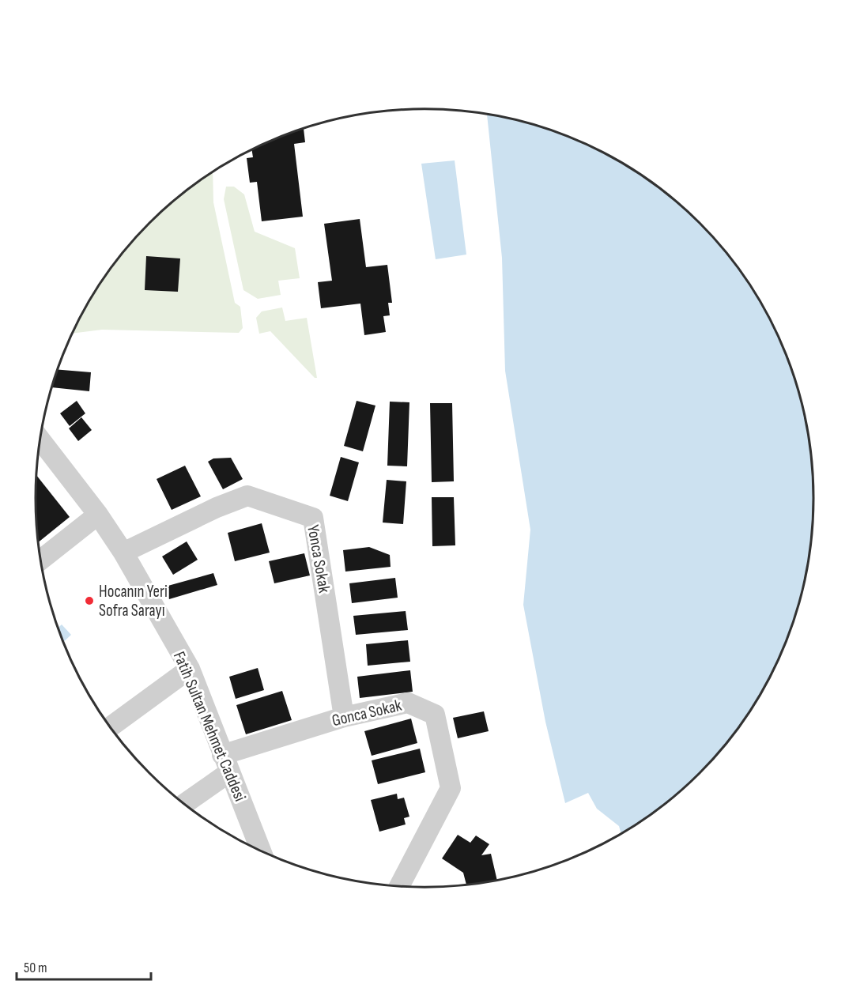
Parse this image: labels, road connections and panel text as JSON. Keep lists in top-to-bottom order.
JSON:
{
  "streets": {
    "street": ["Yonca Sokak", "Gonca Sokak", "Fatih Sultan Mehmet Caddesi"]
  },
  "crossings": [
    ["Yonca Sokak", "Gonca Sokak"],
    ["Yonca Sokak", "Fatih Sultan Mehmet Caddesi"],
    ["Gonca Sokak", "Fatih Sultan Mehmet Caddesi"]
  ],
  "places": ["Hocanın Yeri Sofra Sarayı"],
  "scale_bar": "50 m"
}
